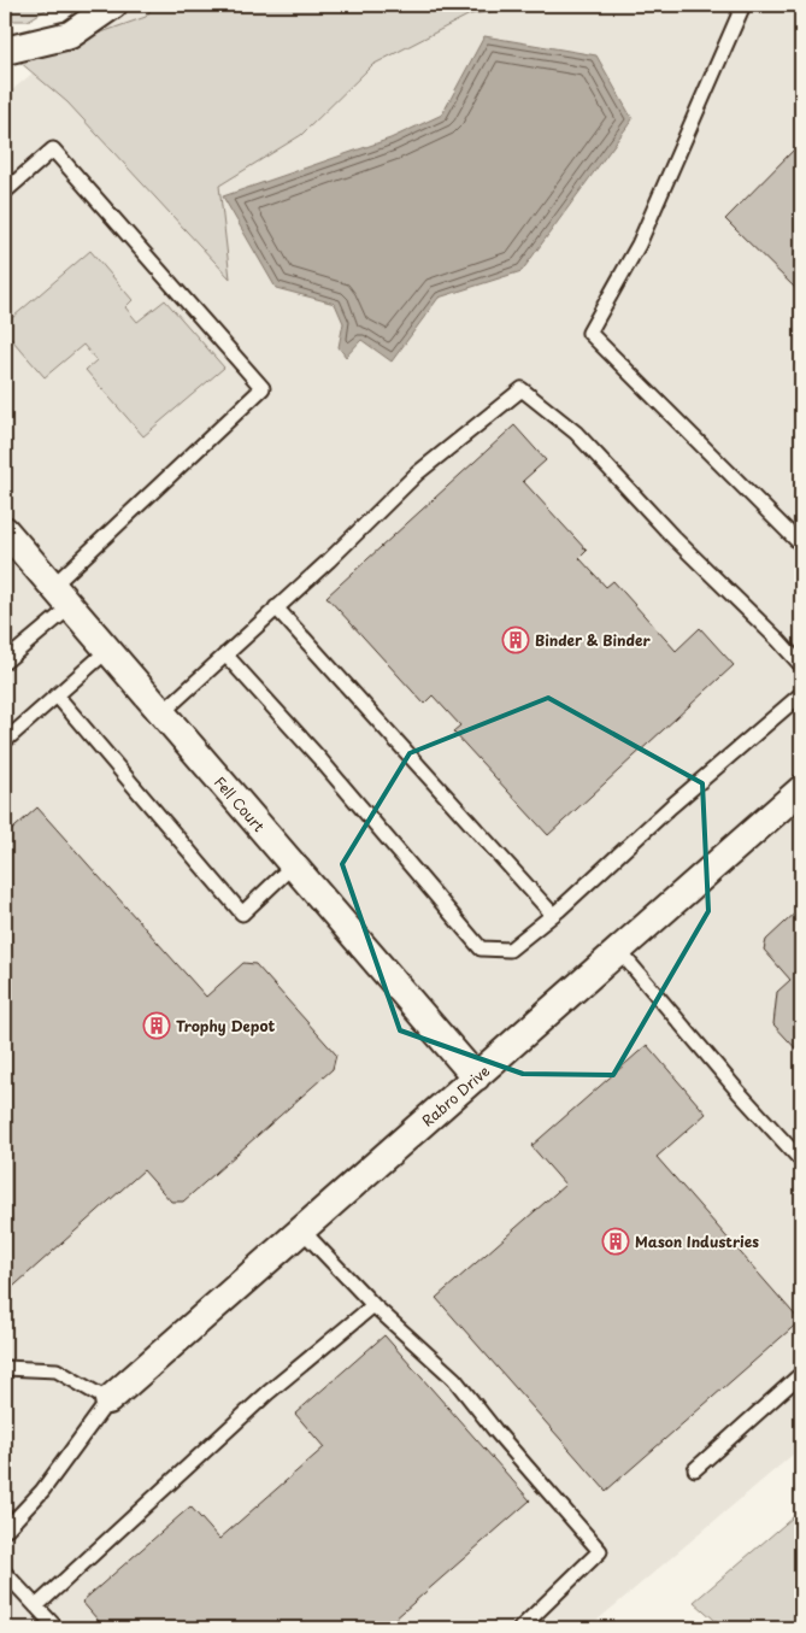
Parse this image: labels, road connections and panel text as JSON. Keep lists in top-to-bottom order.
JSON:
{
  "streets": {
    "street": ["Fell Court", "Rabro Drive"]
  },
  "crossings": [
    ["Fell Court", "Rabro Drive"]
  ],
  "places": {
    "building": ["Binder & Binder", "Trophy Depot", "Mason Industries"]
  }
}
